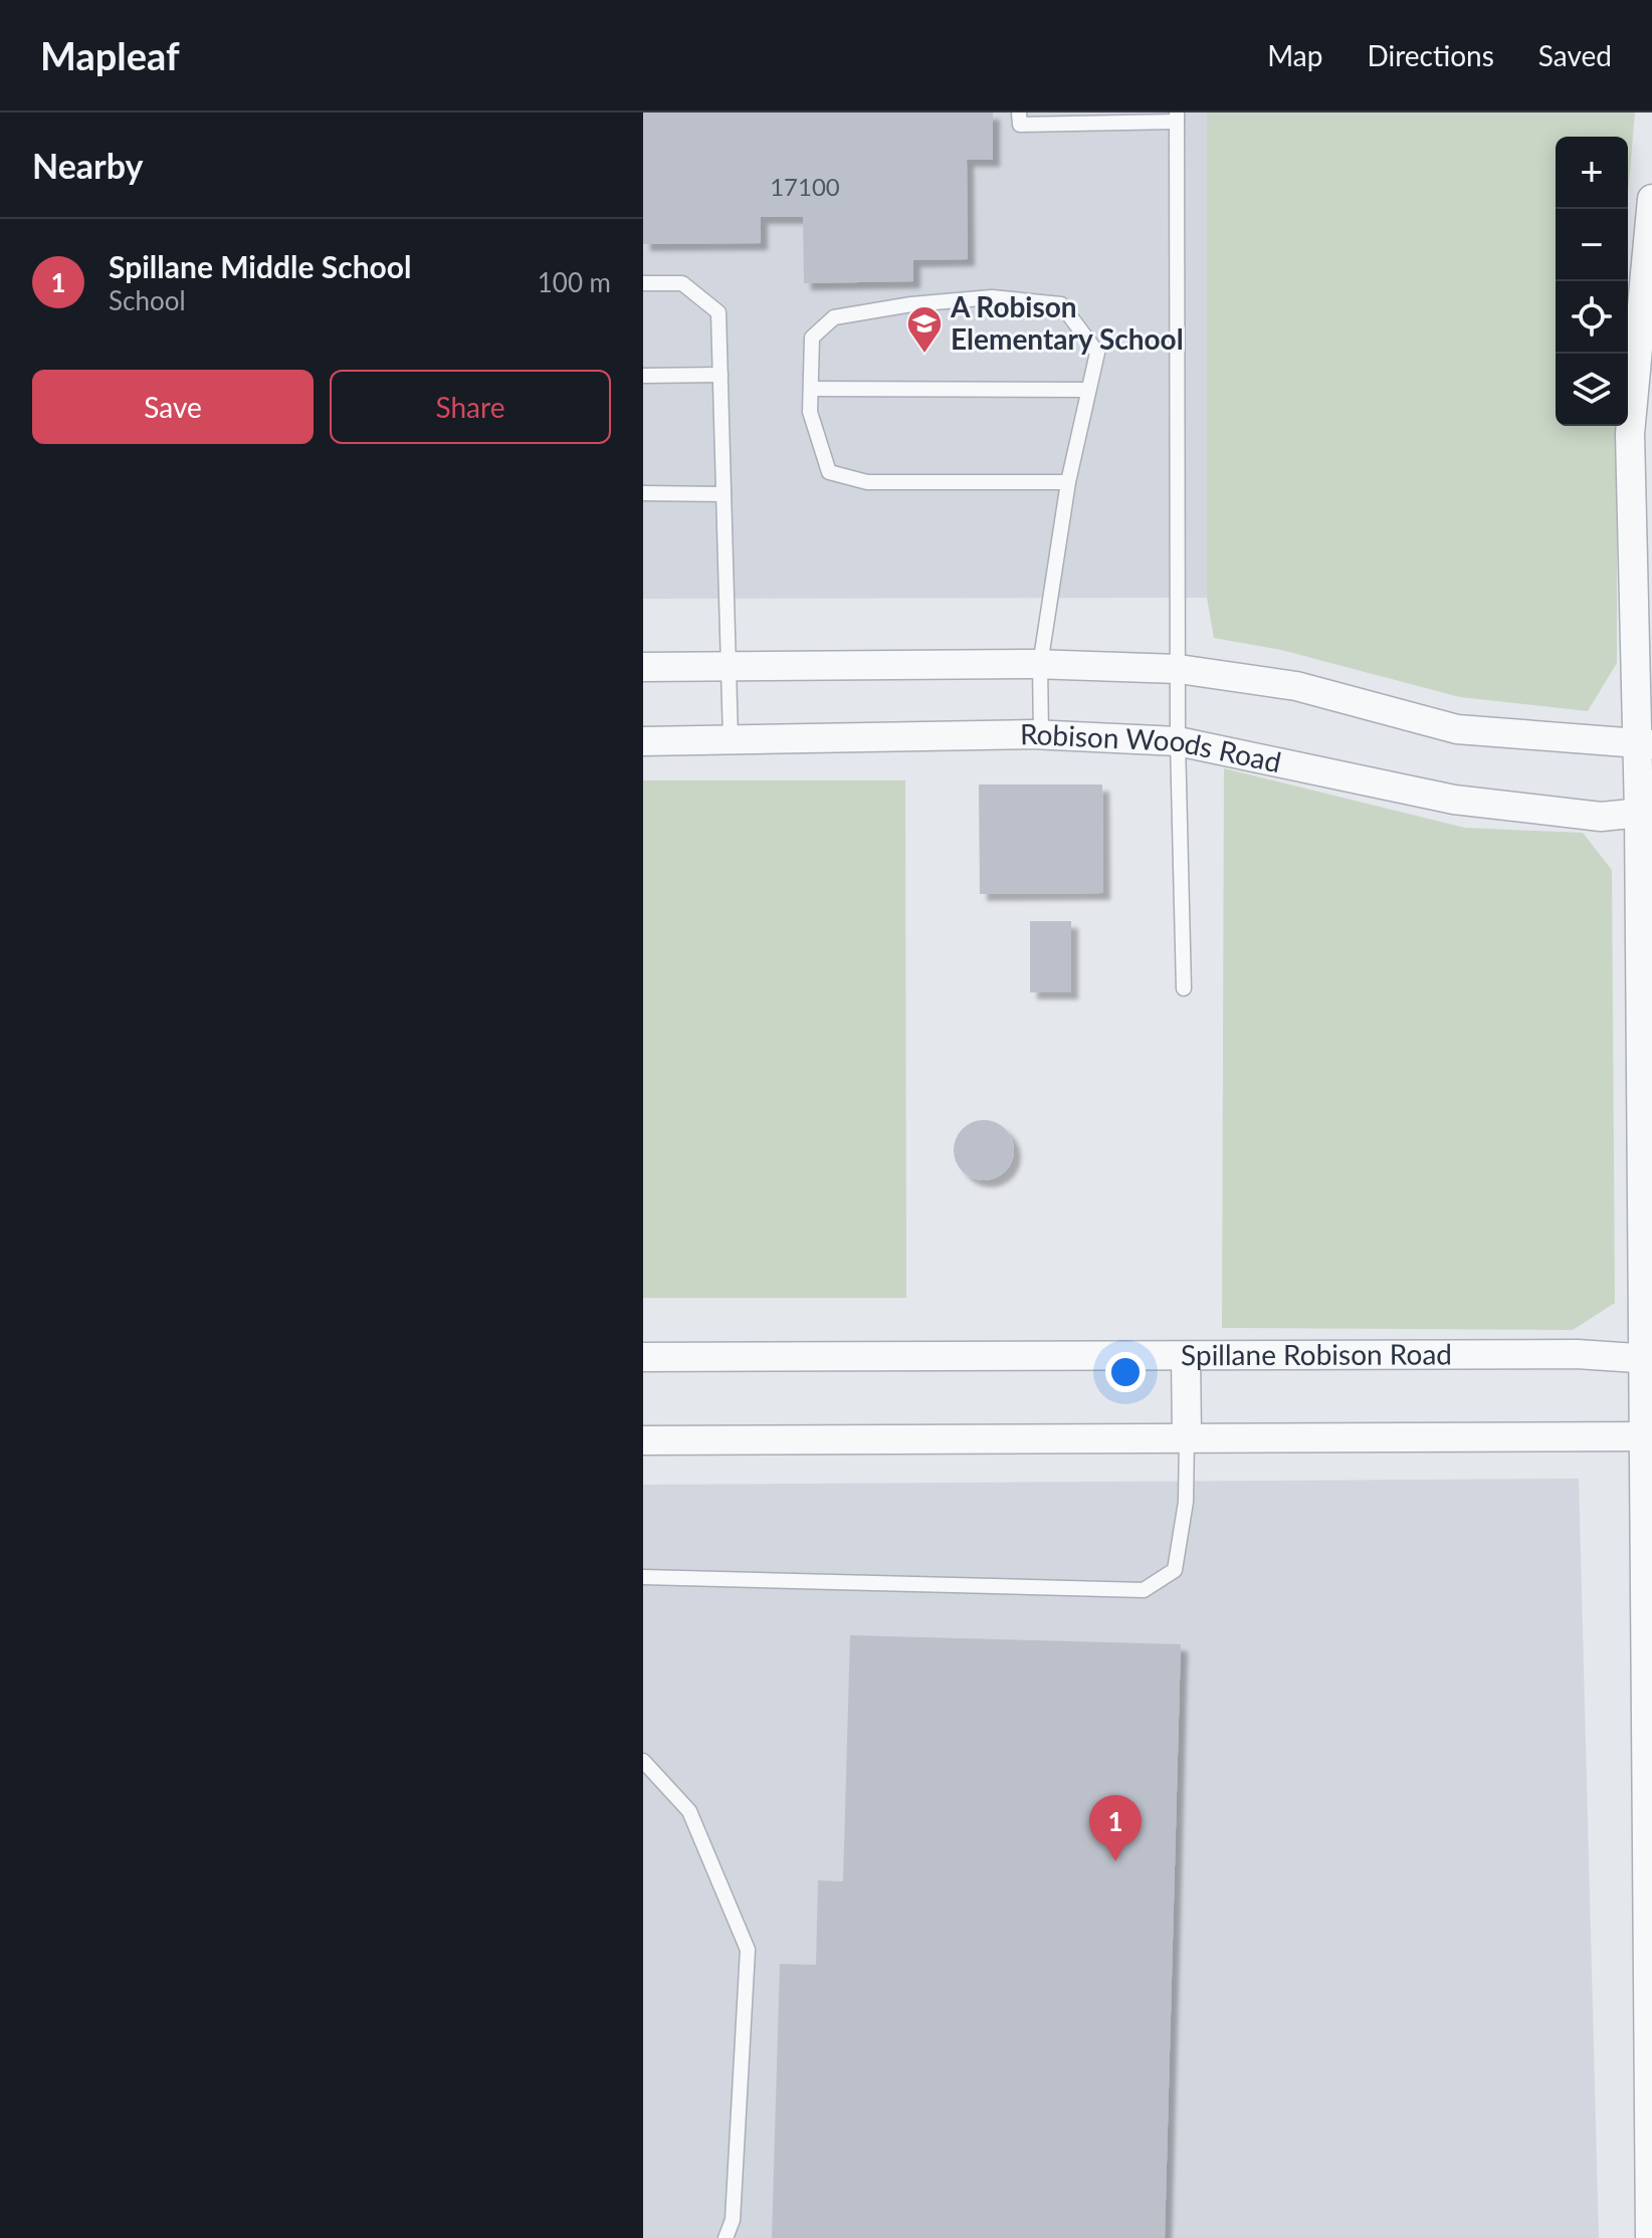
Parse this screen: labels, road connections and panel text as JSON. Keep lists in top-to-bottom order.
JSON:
{
  "streets": {
    "street": ["Robison Woods Road", "Spillane Robison Road"]
  },
  "places": {
    "school or university": ["A Robison Elementary School"]
  },
  "house_numbers": ["17100"],
  "page": {
    "header": "Mapleaf",
    "nav": ["Map", "Directions", "Saved"],
    "heading": "Nearby",
    "map_buttons": ["+", "−"],
    "list": [
      {
        "mark": "1",
        "name": "Spillane Middle School",
        "note": "School",
        "value": "100 m"
      }
    ],
    "buttons": ["Save", "Share"],
    "pins": "1"
  }
}
